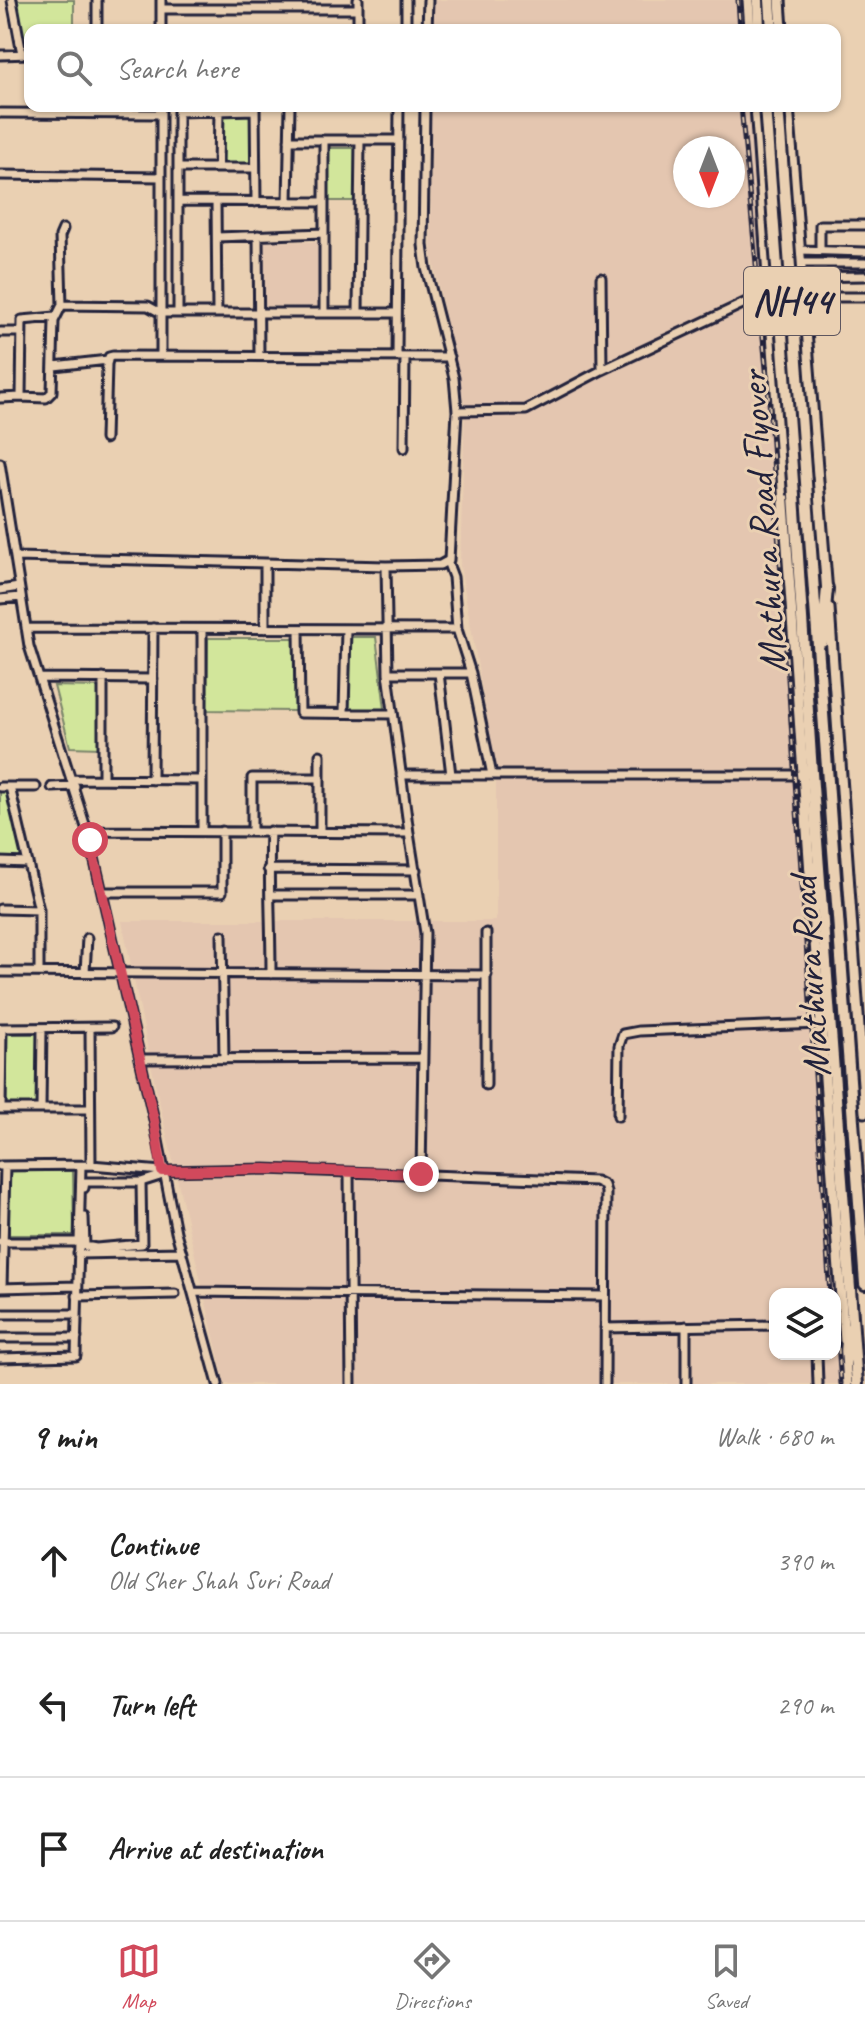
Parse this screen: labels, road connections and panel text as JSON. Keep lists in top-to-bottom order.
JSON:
{
  "streets": {
    "highway": ["NH44", "Mathura Road Flyover", "Mathura Road"]
  },
  "crossings": [
    ["Mathura Road Flyover", "Mathura Road"]
  ],
  "north": "bottom",
  "page": {
    "search": "Search here",
    "heading": ["9 min", "Walk · 680 m"],
    "list": [
      ["Continue", "Old Sher Shah Suri Road", "390 m"],
      ["Turn left", "290 m"],
      "Arrive at destination"
    ],
    "nav": ["Map", "Directions", "Saved"]
  }
}
